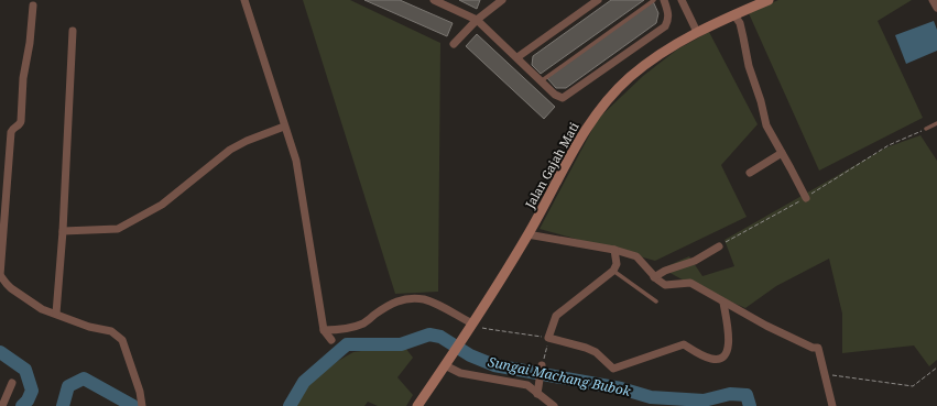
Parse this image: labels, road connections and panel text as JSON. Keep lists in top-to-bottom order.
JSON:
{
  "streets": {
    "main road": ["Jalan Gajah Mati"]
  },
  "water": ["Sungai Machang Bubok"]
}
